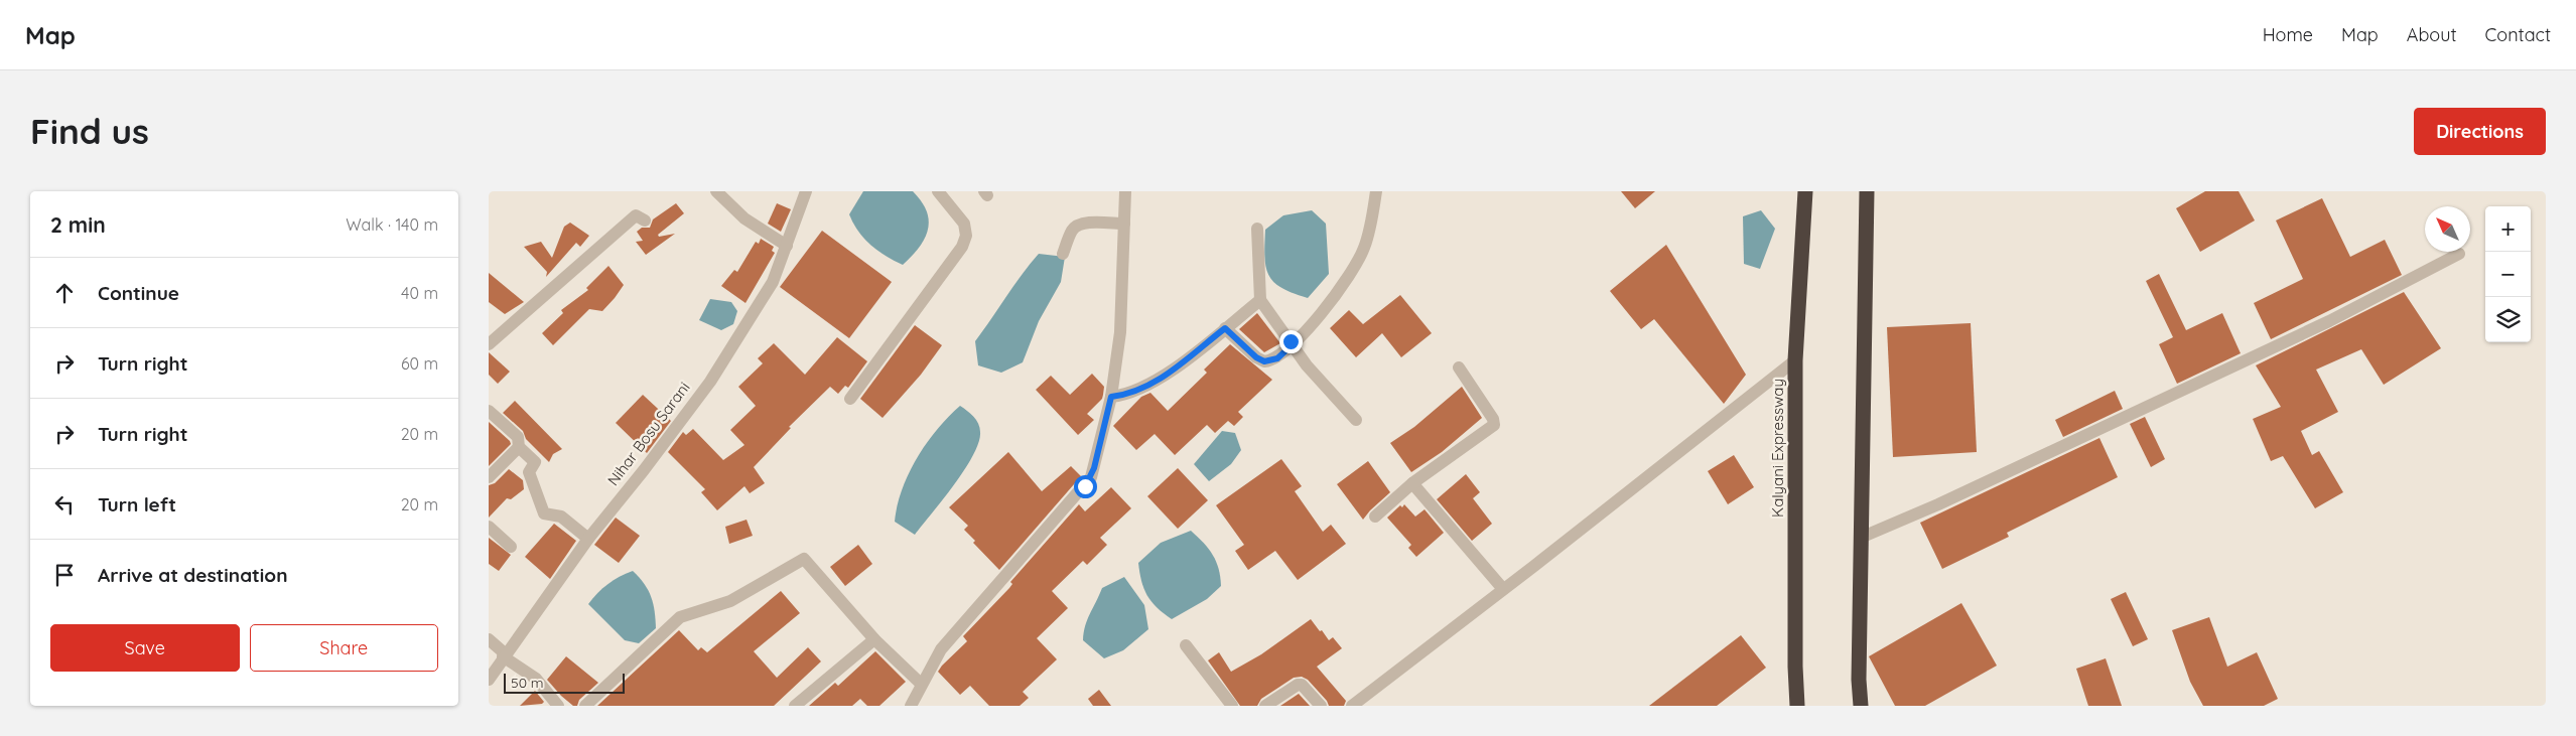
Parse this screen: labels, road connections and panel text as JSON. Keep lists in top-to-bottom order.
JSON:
{
  "streets": {
    "highway": ["Kalyani Expressway"],
    "street": ["Nihar Bosu Sarani"]
  },
  "scale_bar": "50 m",
  "north": "top left",
  "page": {
    "header": "Map",
    "nav": [
      "Home",
      "Map",
      "About",
      "Contact"
    ],
    "buttons": [
      "Directions",
      ["Save", "Share"]
    ],
    "title": "Find us",
    "heading": ["2 min", "Walk · 140 m"],
    "map_buttons": ["+", "−"],
    "list": [
      ["Continue", "40 m"],
      ["Turn right", "60 m"],
      ["Turn right", "20 m"],
      ["Turn left", "20 m"],
      "Arrive at destination"
    ],
    "scale": "50 m"
  }
}
